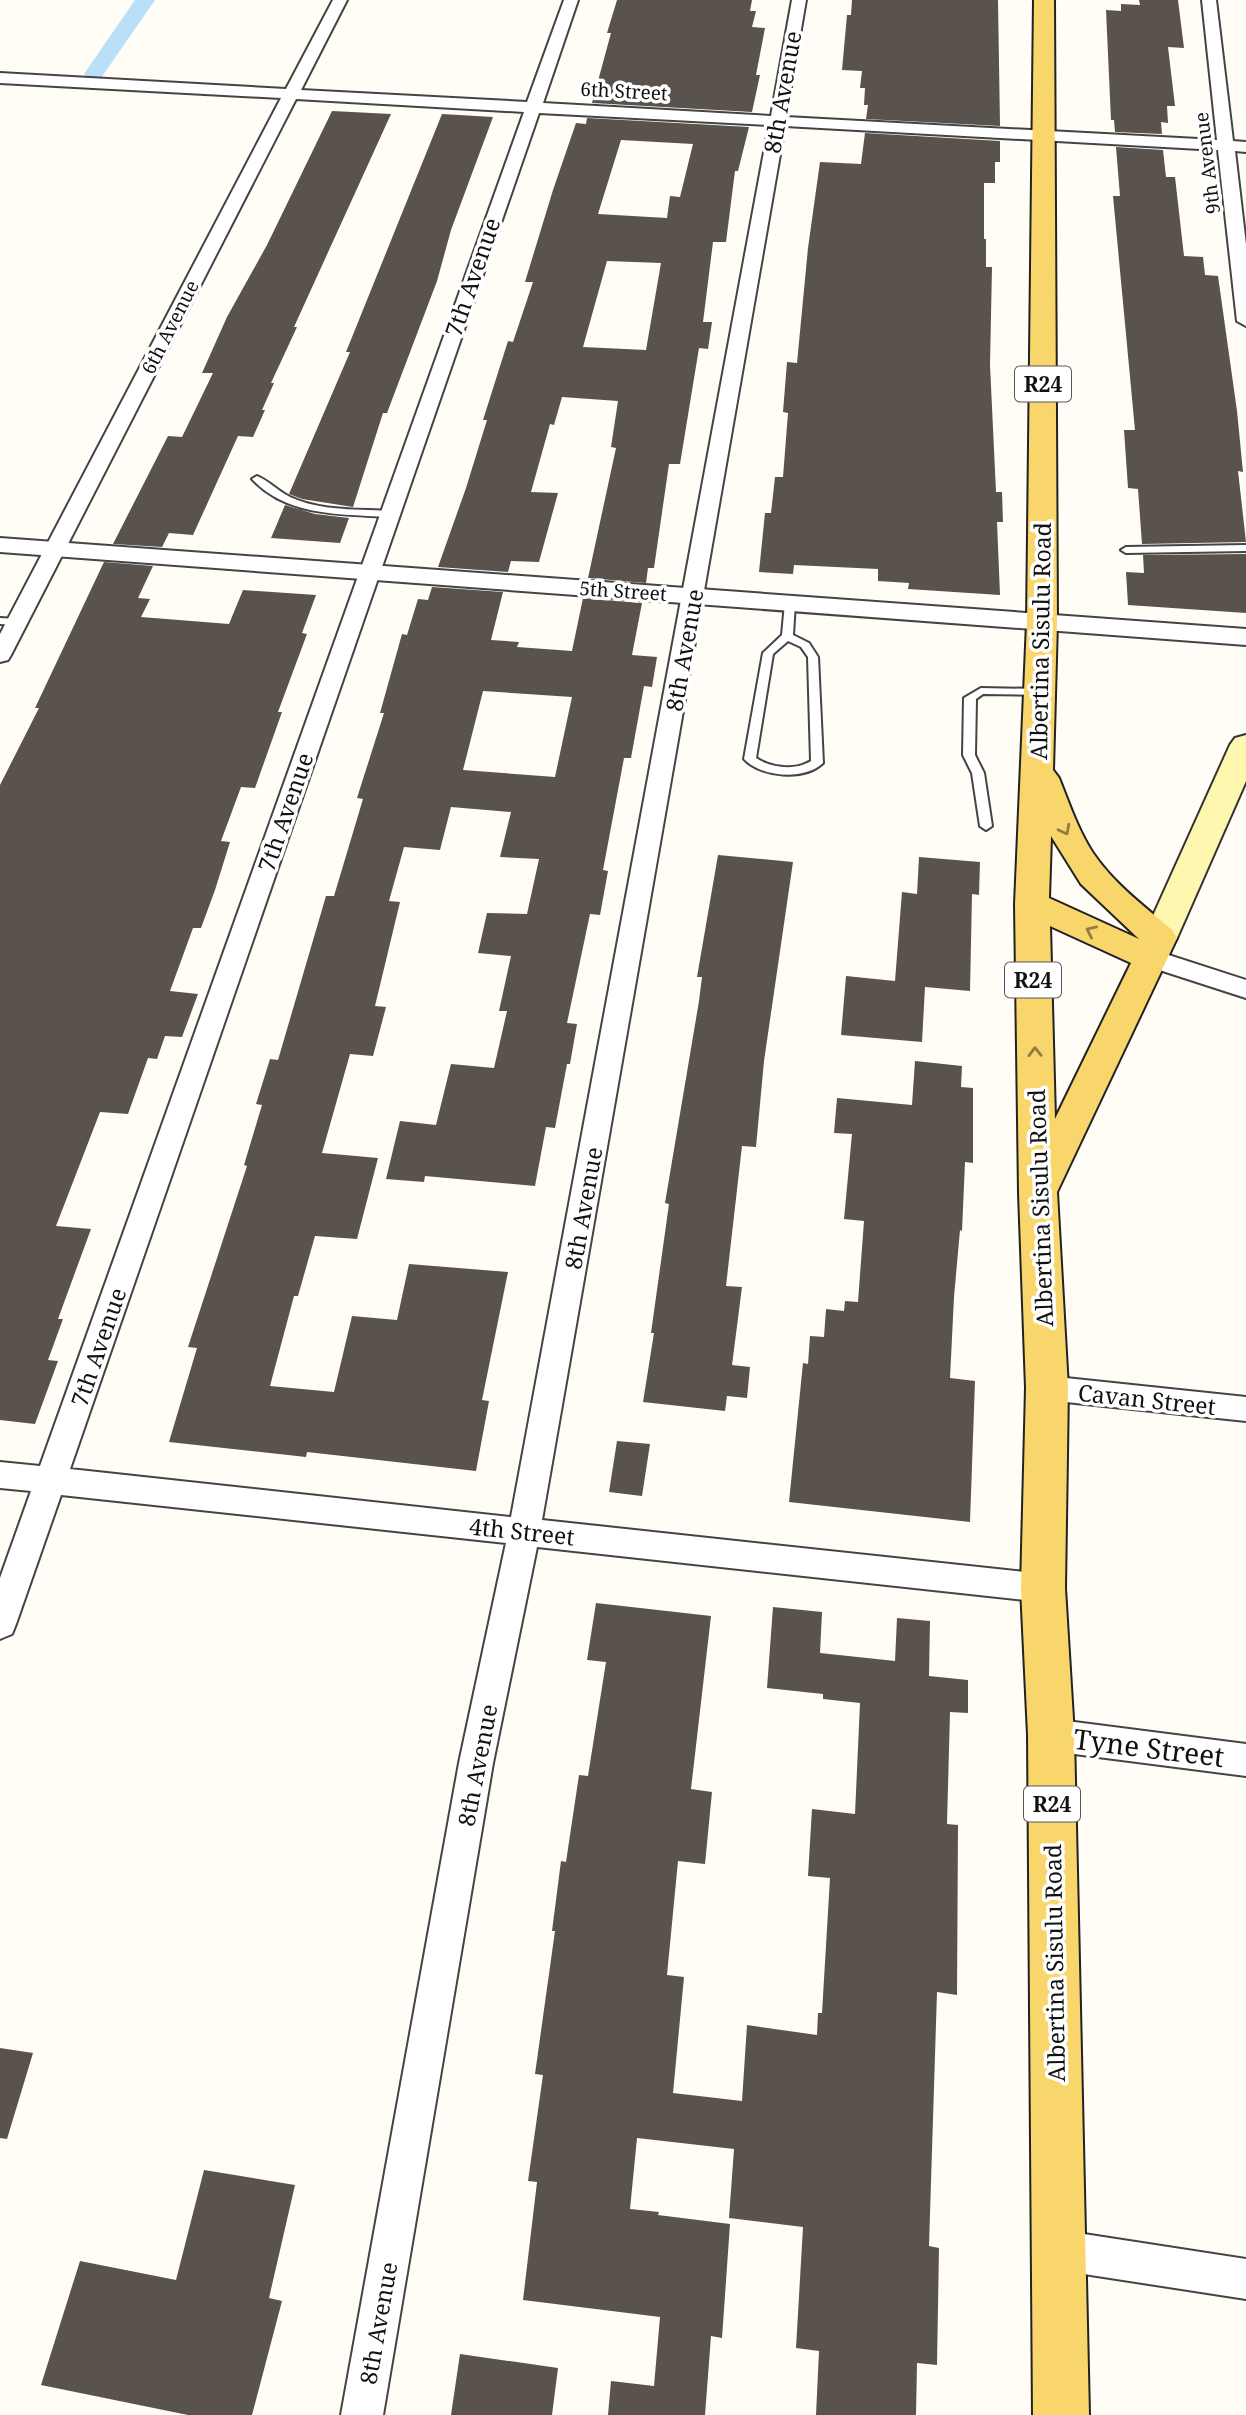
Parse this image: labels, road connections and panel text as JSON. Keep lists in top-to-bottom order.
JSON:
{
  "streets": {
    "main road": ["R24", "Albertina Sisulu Road"],
    "street": [
      "6th Street",
      "8th Avenue",
      "9th Avenue",
      "7th Avenue",
      "6th Avenue",
      "5th Street",
      "Cavan Street",
      "4th Street",
      "Tyne Street"
    ]
  },
  "crossings": [
    ["6th Street", "8th Avenue"],
    ["6th Street", "9th Avenue"],
    ["6th Street", "7th Avenue"],
    ["6th Street", "6th Avenue"],
    ["6th Street", "Albertina Sisulu Road"],
    ["8th Avenue", "5th Street"],
    ["8th Avenue", "4th Street"],
    ["7th Avenue", "5th Street"],
    ["7th Avenue", "4th Street"],
    ["6th Avenue", "5th Street"],
    ["R24", "Albertina Sisulu Road"],
    ["5th Street", "Albertina Sisulu Road"],
    ["Albertina Sisulu Road", "Cavan Street"],
    ["Albertina Sisulu Road", "4th Street"],
    ["Albertina Sisulu Road", "Tyne Street"]
  ]
}
